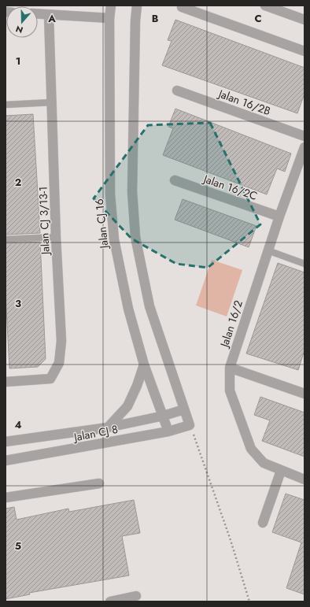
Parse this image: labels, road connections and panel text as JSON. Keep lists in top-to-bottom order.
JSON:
{
  "streets": {
    "street": [
      "Jalan 16/2B",
      "Jalan 16/2C",
      "Jalan CJ 3/13-1",
      "Jalan CJ 16",
      "Jalan 16/2",
      "Jalan CJ 8"
    ]
  },
  "crossings": [
    ["Jalan 16/2C", "Jalan 16/2"],
    ["Jalan CJ 16", "Jalan CJ 8"]
  ],
  "north": "bottom",
  "grid": {
    "columns": ["A", "B", "C"],
    "rows": [
      "1",
      "2",
      "3",
      "4",
      "5"
    ]
  }
}
